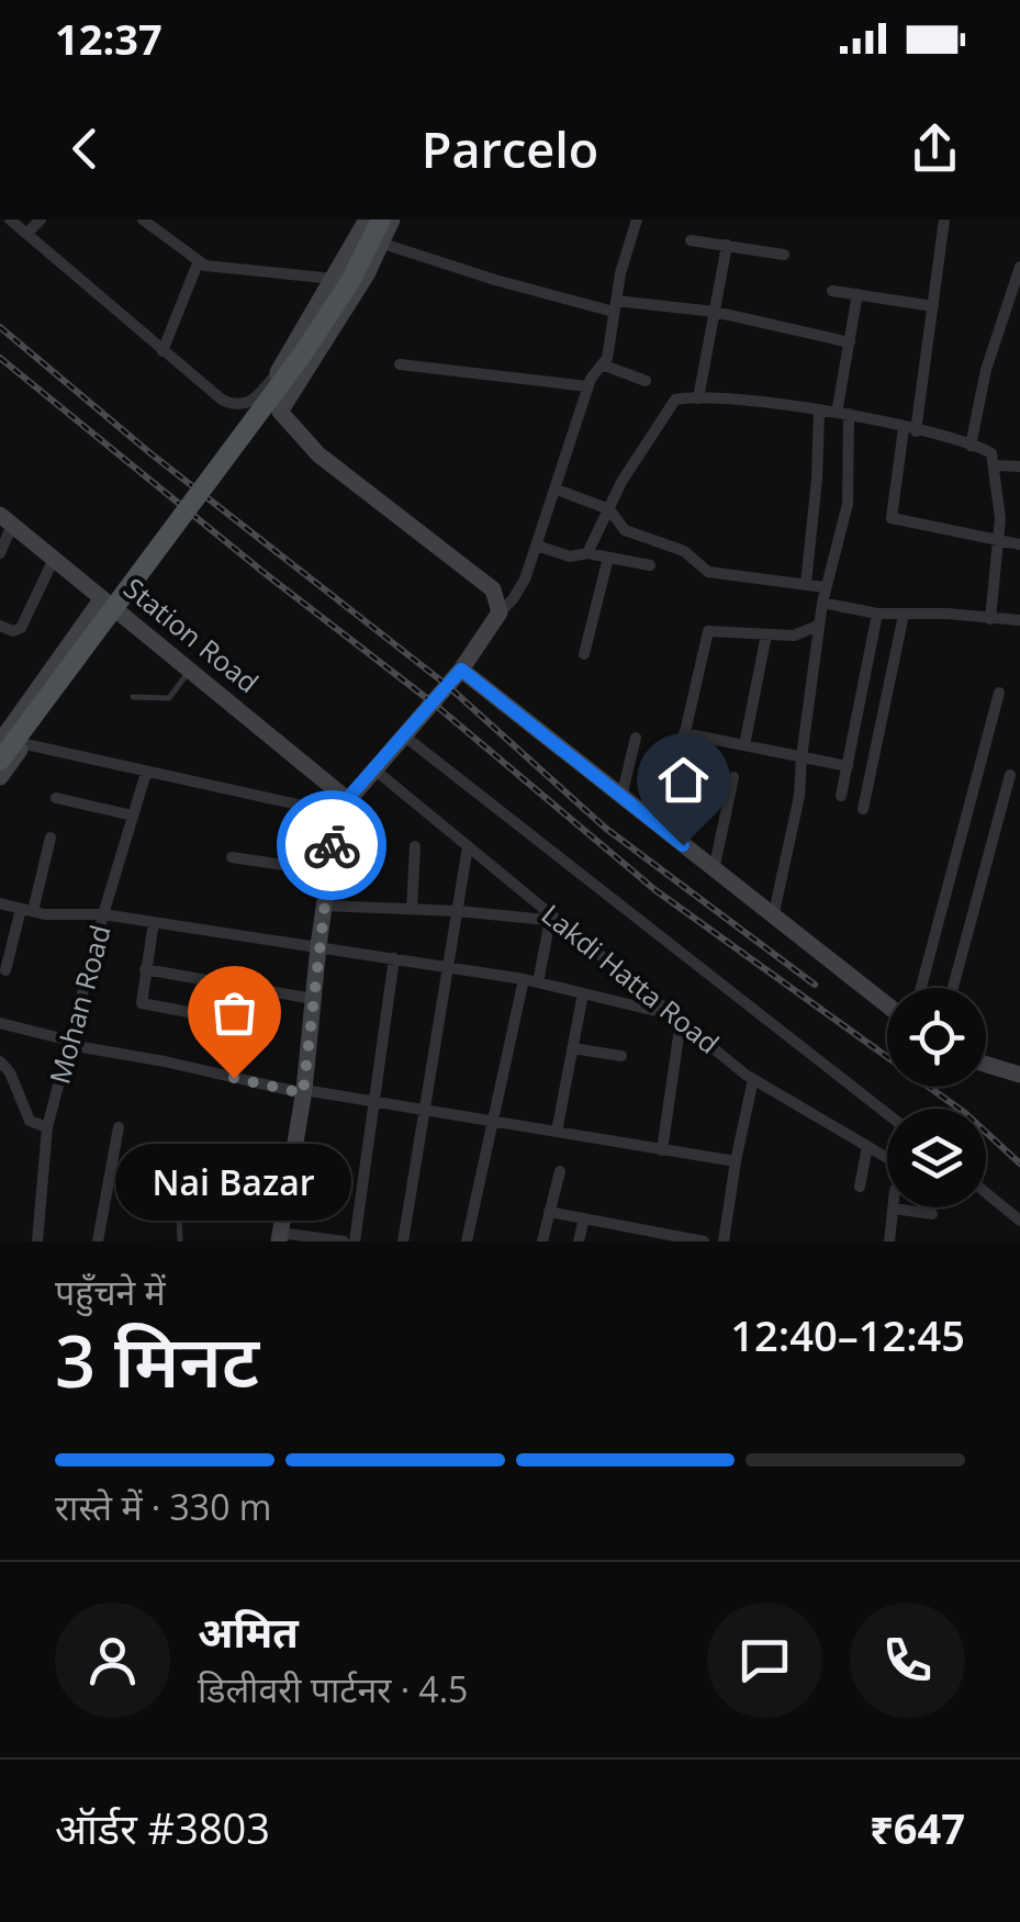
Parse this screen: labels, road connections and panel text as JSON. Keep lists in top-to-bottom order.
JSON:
{
  "streets": {
    "main road": ["Station Road"],
    "street": ["Lakdi Hatta Road", "Mohan Road"]
  },
  "places": ["Nai Bazar"],
  "page": {
    "status": "12:37",
    "header": "Parcelo",
    "bubble": "Nai Bazar",
    "heading": ["3 मिनट", "पहुँचने में", "12:40–12:45"],
    "panel": [
      "अमित",
      "डिलीवरी पार्टनर · 4.5",
      "ऑर्डर #3803",
      "₹647"
    ],
    "bar": "रास्ते में · 330 m"
  }
}
